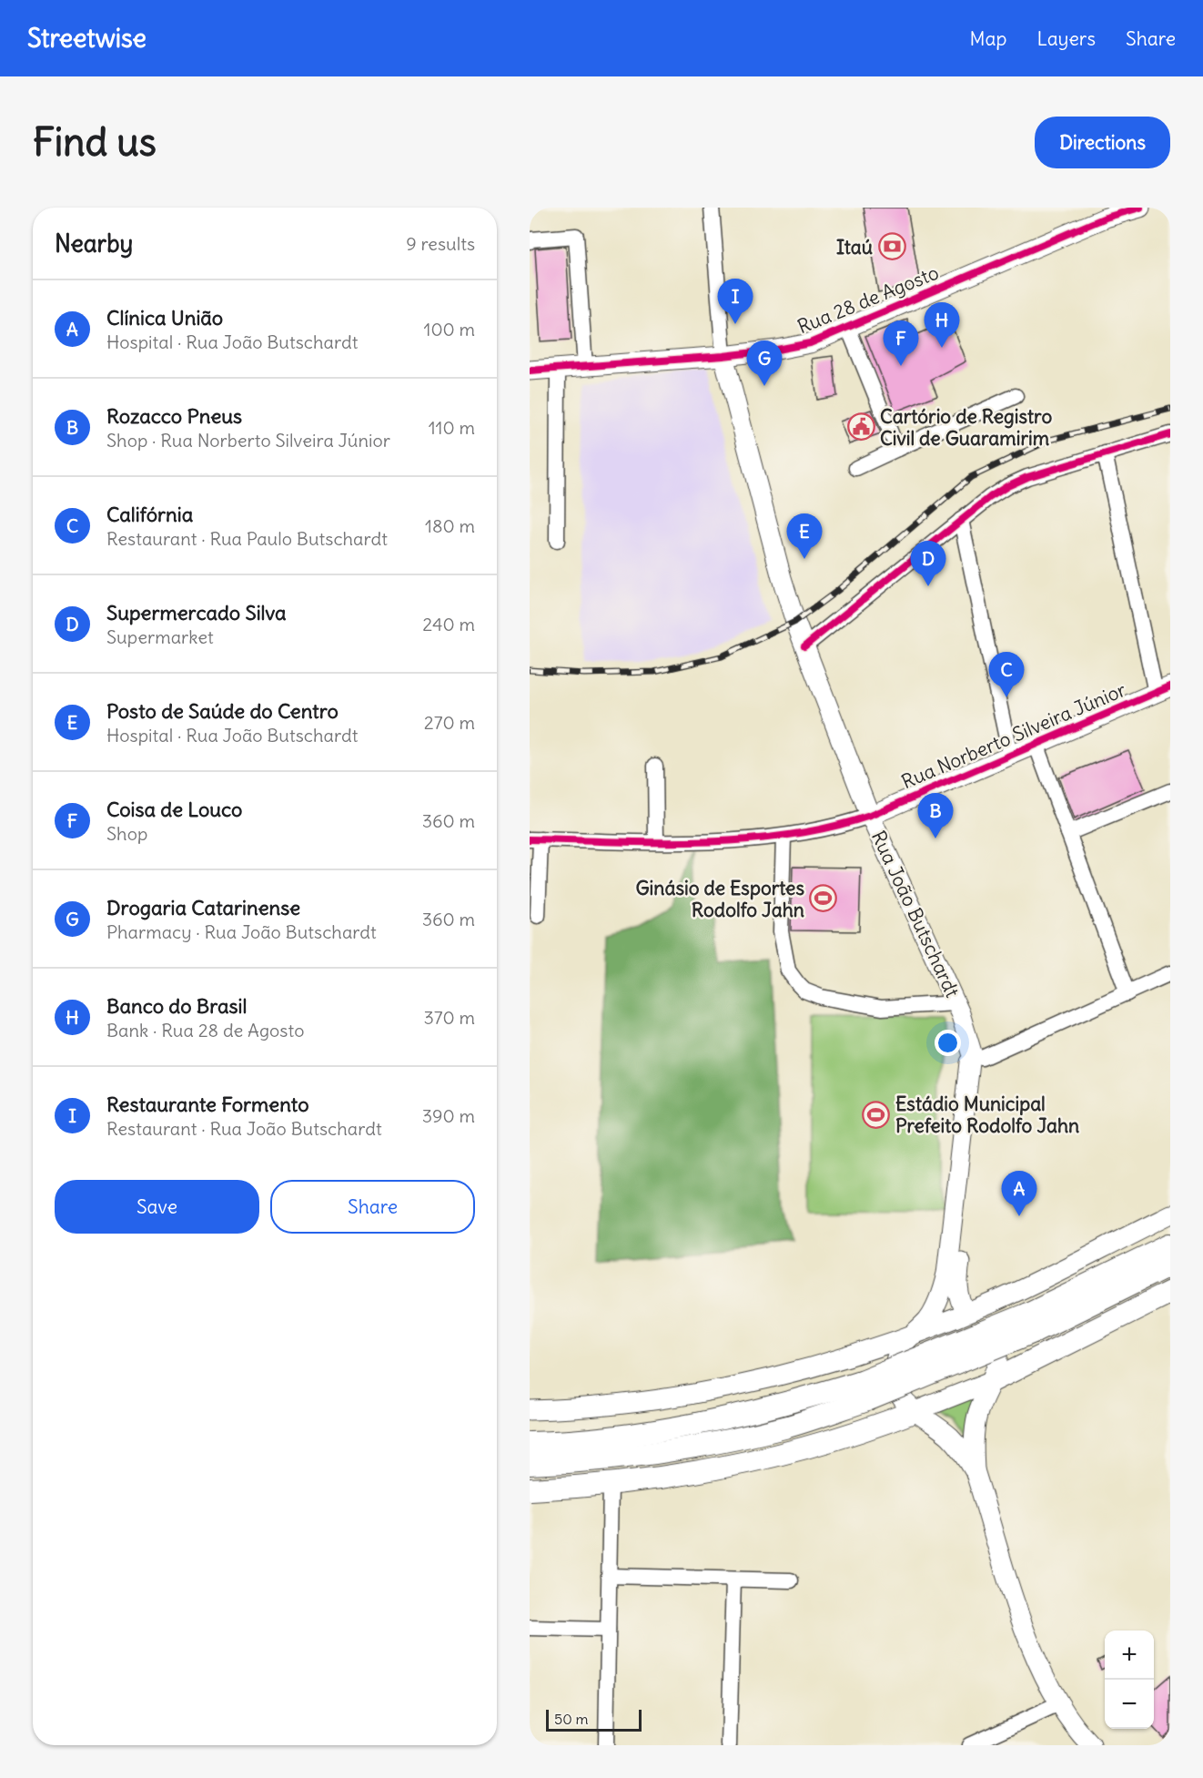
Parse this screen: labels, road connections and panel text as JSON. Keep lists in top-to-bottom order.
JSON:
{
  "streets": {
    "main road": ["Rua 28 de Agosto", "Rua Norberto Silveira Júnior", "Rua João Butschardt"]
  },
  "crossings": [
    ["Rua 28 de Agosto", "Rua João Butschardt"],
    ["Rua Norberto Silveira Júnior", "Rua João Butschardt"]
  ],
  "places": {
    "bank": ["Itaú"],
    "public building": ["Cartório de Registro Civil de Guaramirim"],
    "sports": ["Ginásio de Esportes Rodolfo Jahn", "Estádio Municipal Prefeito Rodolfo Jahn"]
  },
  "scale_bar": "50 m",
  "page": {
    "header": "Streetwise",
    "nav": ["Map", "Layers", "Share"],
    "buttons": [
      "Directions",
      ["Save", "Share"]
    ],
    "title": "Find us",
    "heading": ["Nearby", "9 results"],
    "list": [
      {
        "mark": "A",
        "name": "Clínica União",
        "note": "Hospital · Rua João Butschardt",
        "value": "100 m"
      },
      {
        "mark": "B",
        "name": "Rozacco Pneus",
        "note": "Shop · Rua Norberto Silveira Júnior",
        "value": "110 m"
      },
      {
        "mark": "C",
        "name": "Califórnia",
        "note": "Restaurant · Rua Paulo Butschardt",
        "value": "180 m"
      },
      {
        "mark": "D",
        "name": "Supermercado Silva",
        "note": "Supermarket",
        "value": "240 m"
      },
      {
        "mark": "E",
        "name": "Posto de Saúde do Centro",
        "note": "Hospital · Rua João Butschardt",
        "value": "270 m"
      },
      {
        "mark": "F",
        "name": "Coisa de Louco",
        "note": "Shop",
        "value": "360 m"
      },
      {
        "mark": "G",
        "name": "Drogaria Catarinense",
        "note": "Pharmacy · Rua João Butschardt",
        "value": "360 m"
      },
      {
        "mark": "H",
        "name": "Banco do Brasil",
        "note": "Bank · Rua 28 de Agosto",
        "value": "370 m"
      },
      {
        "mark": "I",
        "name": "Restaurante Formento",
        "note": "Restaurant · Rua João Butschardt",
        "value": "390 m"
      }
    ],
    "pins": [
      "I",
      "H",
      "F",
      "G",
      "E",
      "D",
      "C",
      "B",
      "A"
    ],
    "map_buttons": ["+", "−"],
    "scale": "50 m"
  }
}
